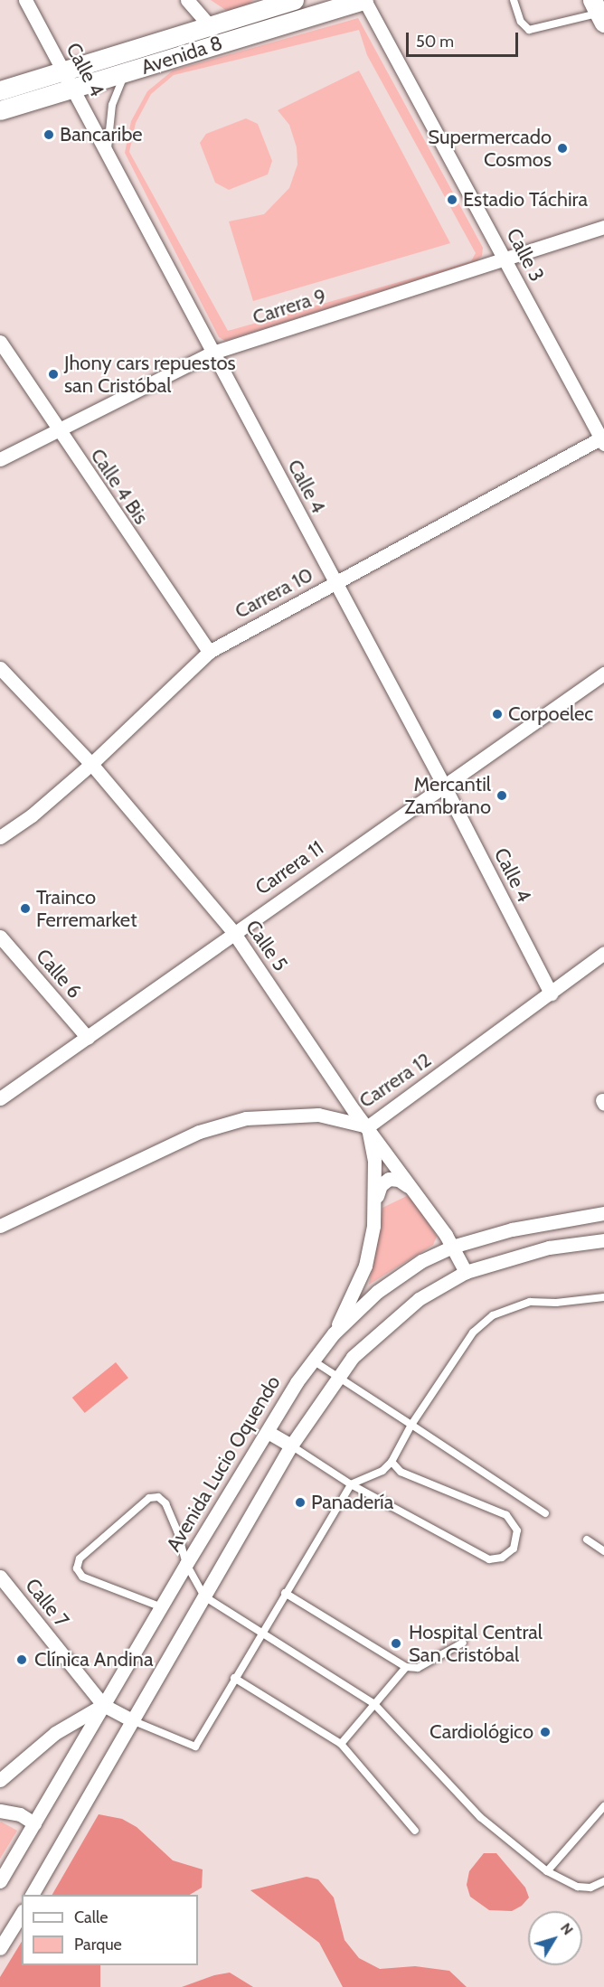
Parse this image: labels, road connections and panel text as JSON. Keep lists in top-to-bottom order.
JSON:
{
  "streets": {
    "street": [
      "Avenida 8",
      "Calle 4",
      "Calle 3",
      "Carrera 9",
      "Calle 4 Bis",
      "Carrera 10",
      "Carrera 11",
      "Calle 5",
      "Calle 6",
      "Carrera 12",
      "Avenida Lucio Oquendo",
      "Calle 7"
    ]
  },
  "crossings": [
    ["Avenida 8", "Calle 4"],
    ["Avenida 8", "Calle 3"],
    ["Calle 4", "Carrera 9"],
    ["Calle 4", "Carrera 10"],
    ["Calle 4", "Carrera 11"],
    ["Calle 4", "Carrera 12"],
    ["Calle 3", "Carrera 9"],
    ["Calle 3", "Carrera 10"],
    ["Carrera 9", "Calle 4 Bis"],
    ["Calle 4 Bis", "Carrera 10"],
    ["Carrera 10", "Calle 5"],
    ["Carrera 11", "Calle 5"],
    ["Carrera 11", "Calle 6"],
    ["Calle 5", "Carrera 12"],
    ["Calle 5", "Avenida Lucio Oquendo"],
    ["Avenida Lucio Oquendo", "Calle 7"]
  ],
  "places": [
    "Bancaribe",
    "Supermercado Cosmos",
    "Estadio Táchira",
    "Jhony cars repuestos san Cristóbal",
    "Corpoelec",
    "Mercantil Zambrano",
    "Trainco Ferremarket",
    "Panadería",
    "Hospital Central San Cristóbal",
    "Clínica Andina",
    "Cardiológico"
  ],
  "legend": ["Calle", "Parque"],
  "scale_bar": "50 m",
  "north": "top right"
}
